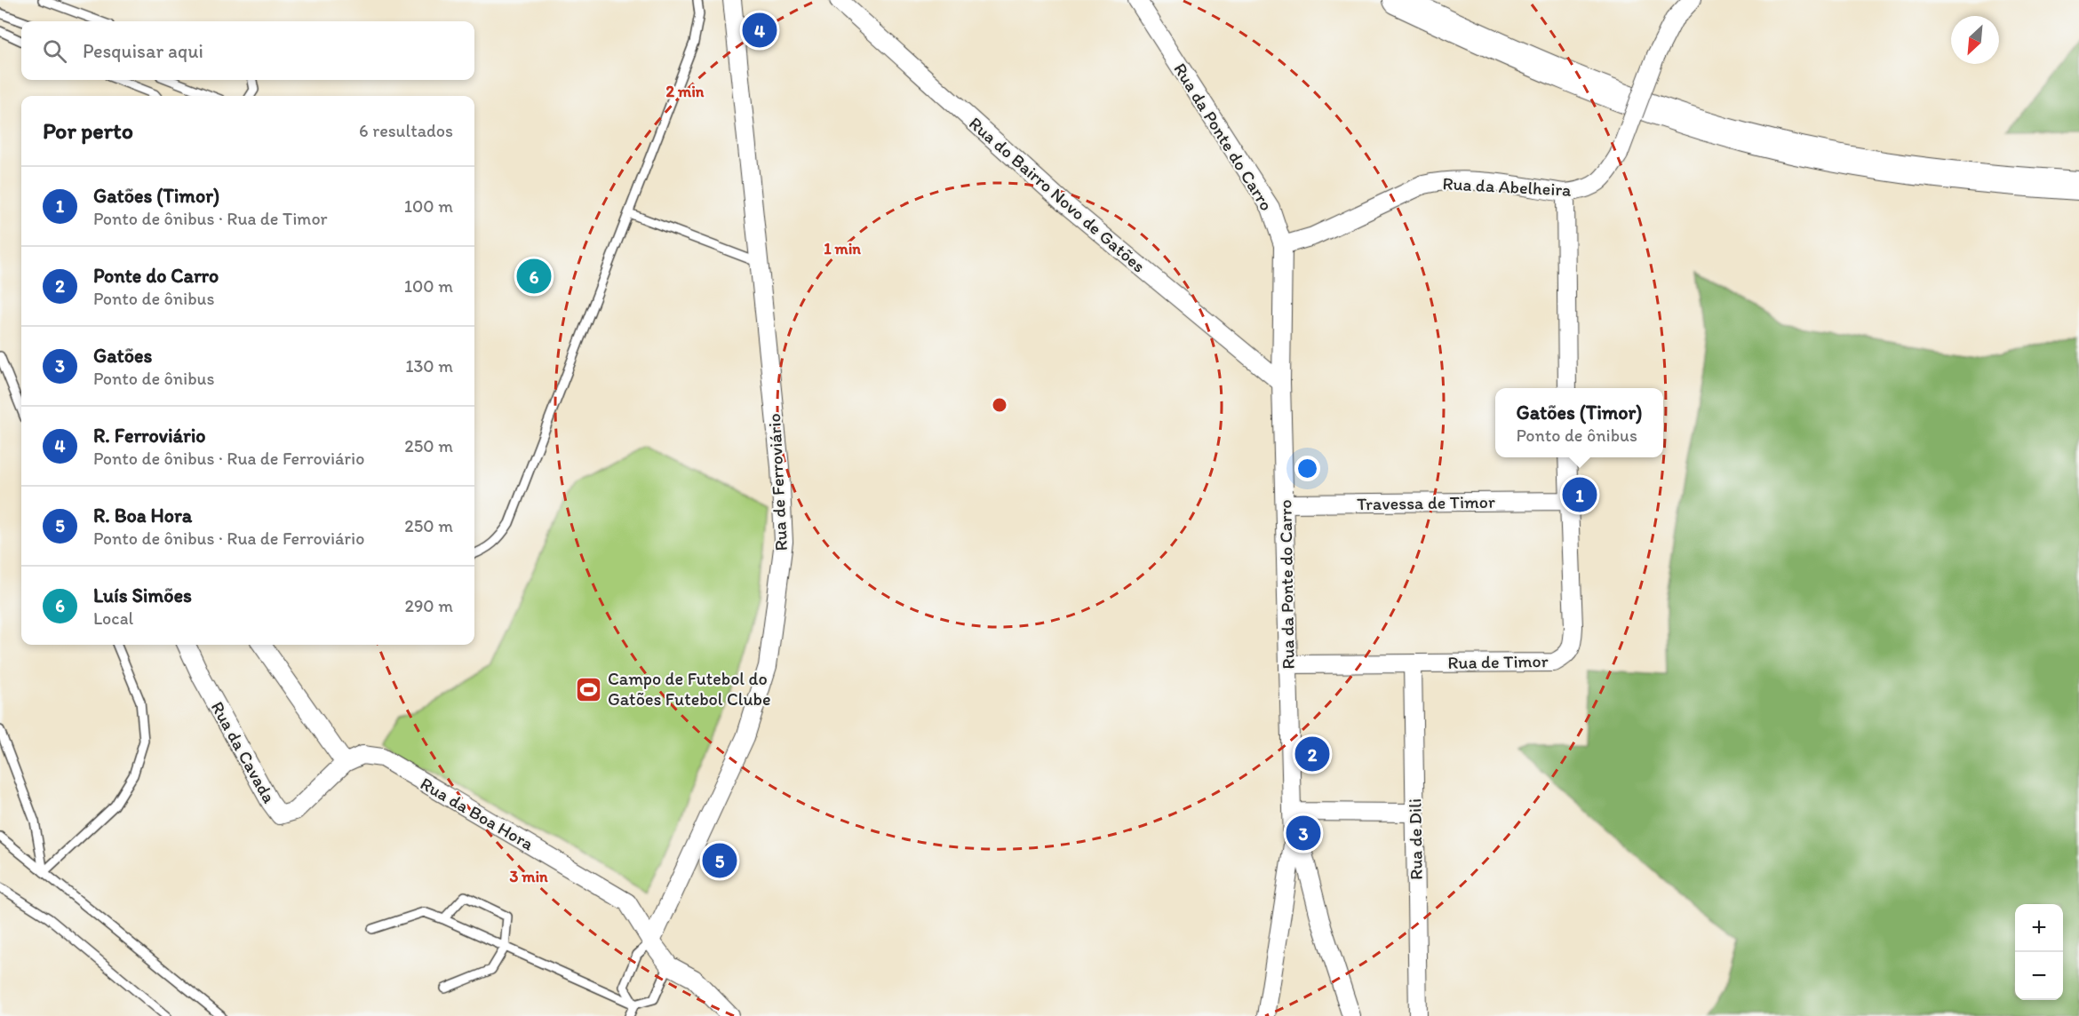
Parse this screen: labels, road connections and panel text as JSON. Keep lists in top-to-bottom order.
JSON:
{
  "streets": {
    "street": [
      "Rua da Ponte do Carro",
      "Rua da Abelheira",
      "Rua do Bairro Novo de Gatões",
      "Rua de Ferroviário",
      "Travessa de Timor",
      "Rua de Timor",
      "Rua da Cavada",
      "Rua da Boa Hora",
      "Rua de Dili"
    ]
  },
  "crossings": [
    ["Rua da Ponte do Carro", "Rua da Abelheira"],
    ["Rua da Ponte do Carro", "Rua do Bairro Novo de Gatões"],
    ["Rua da Ponte do Carro", "Travessa de Timor"],
    ["Rua da Ponte do Carro", "Rua de Timor"],
    ["Rua de Ferroviário", "Rua da Boa Hora"],
    ["Travessa de Timor", "Rua de Timor"],
    ["Rua de Timor", "Rua de Dili"],
    ["Rua da Cavada", "Rua da Boa Hora"]
  ],
  "places": {
    "sports": ["Campo de Futebol do Gatões Futebol Clube"]
  },
  "north": "bottom left",
  "page": {
    "pins": [
      "4",
      "6",
      "1",
      "2",
      "3",
      "5"
    ],
    "search": "Pesquisar aqui",
    "heading": ["Por perto", "6 resultados"],
    "list": [
      {
        "mark": "1",
        "name": "Gatões (Timor)",
        "note": "Ponto de ônibus · Rua de Timor",
        "value": "100 m"
      },
      {
        "mark": "2",
        "name": "Ponte do Carro",
        "note": "Ponto de ônibus",
        "value": "100 m"
      },
      {
        "mark": "3",
        "name": "Gatões",
        "note": "Ponto de ônibus",
        "value": "130 m"
      },
      {
        "mark": "4",
        "name": "R. Ferroviário",
        "note": "Ponto de ônibus · Rua de Ferroviário",
        "value": "250 m"
      },
      {
        "mark": "5",
        "name": "R. Boa Hora",
        "note": "Ponto de ônibus · Rua de Ferroviário",
        "value": "250 m"
      },
      {
        "mark": "6",
        "name": "Luís Simões",
        "note": "Local",
        "value": "290 m"
      }
    ],
    "popup": ["Gatões (Timor)", "Ponto de ônibus"],
    "map_buttons": ["+", "−"]
  },
  "rings": ["2 min", "1 min", "3 min"]
}
